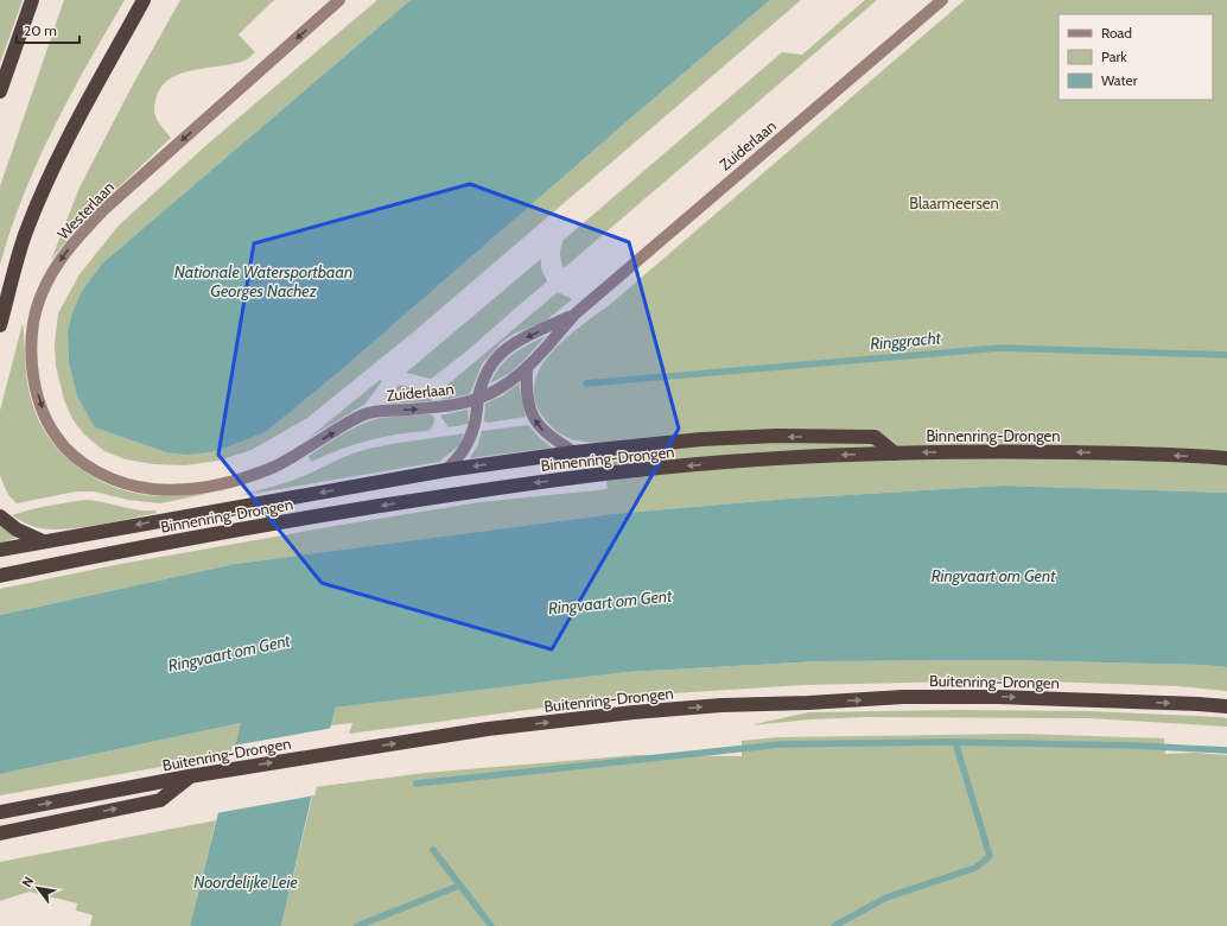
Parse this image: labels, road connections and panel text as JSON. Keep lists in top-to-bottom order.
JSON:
{
  "streets": {
    "highway": ["Binnenring-Drongen", "Buitenring-Drongen"],
    "street": ["Zuiderlaan", "Westerlaan"]
  },
  "crossings": [
    ["Zuiderlaan", "Westerlaan"]
  ],
  "one_way": ["Buitenring-Drongen"],
  "water": [
    "Nationale Watersportbaan Georges Nachez",
    "Ringgracht",
    "Ringvaart om Gent",
    "Noordelijke Leie"
  ],
  "parks": ["Blaarmeersen"],
  "legend": ["Road", "Park", "Water"],
  "scale_bar": "20 m",
  "north": "top left"
}
